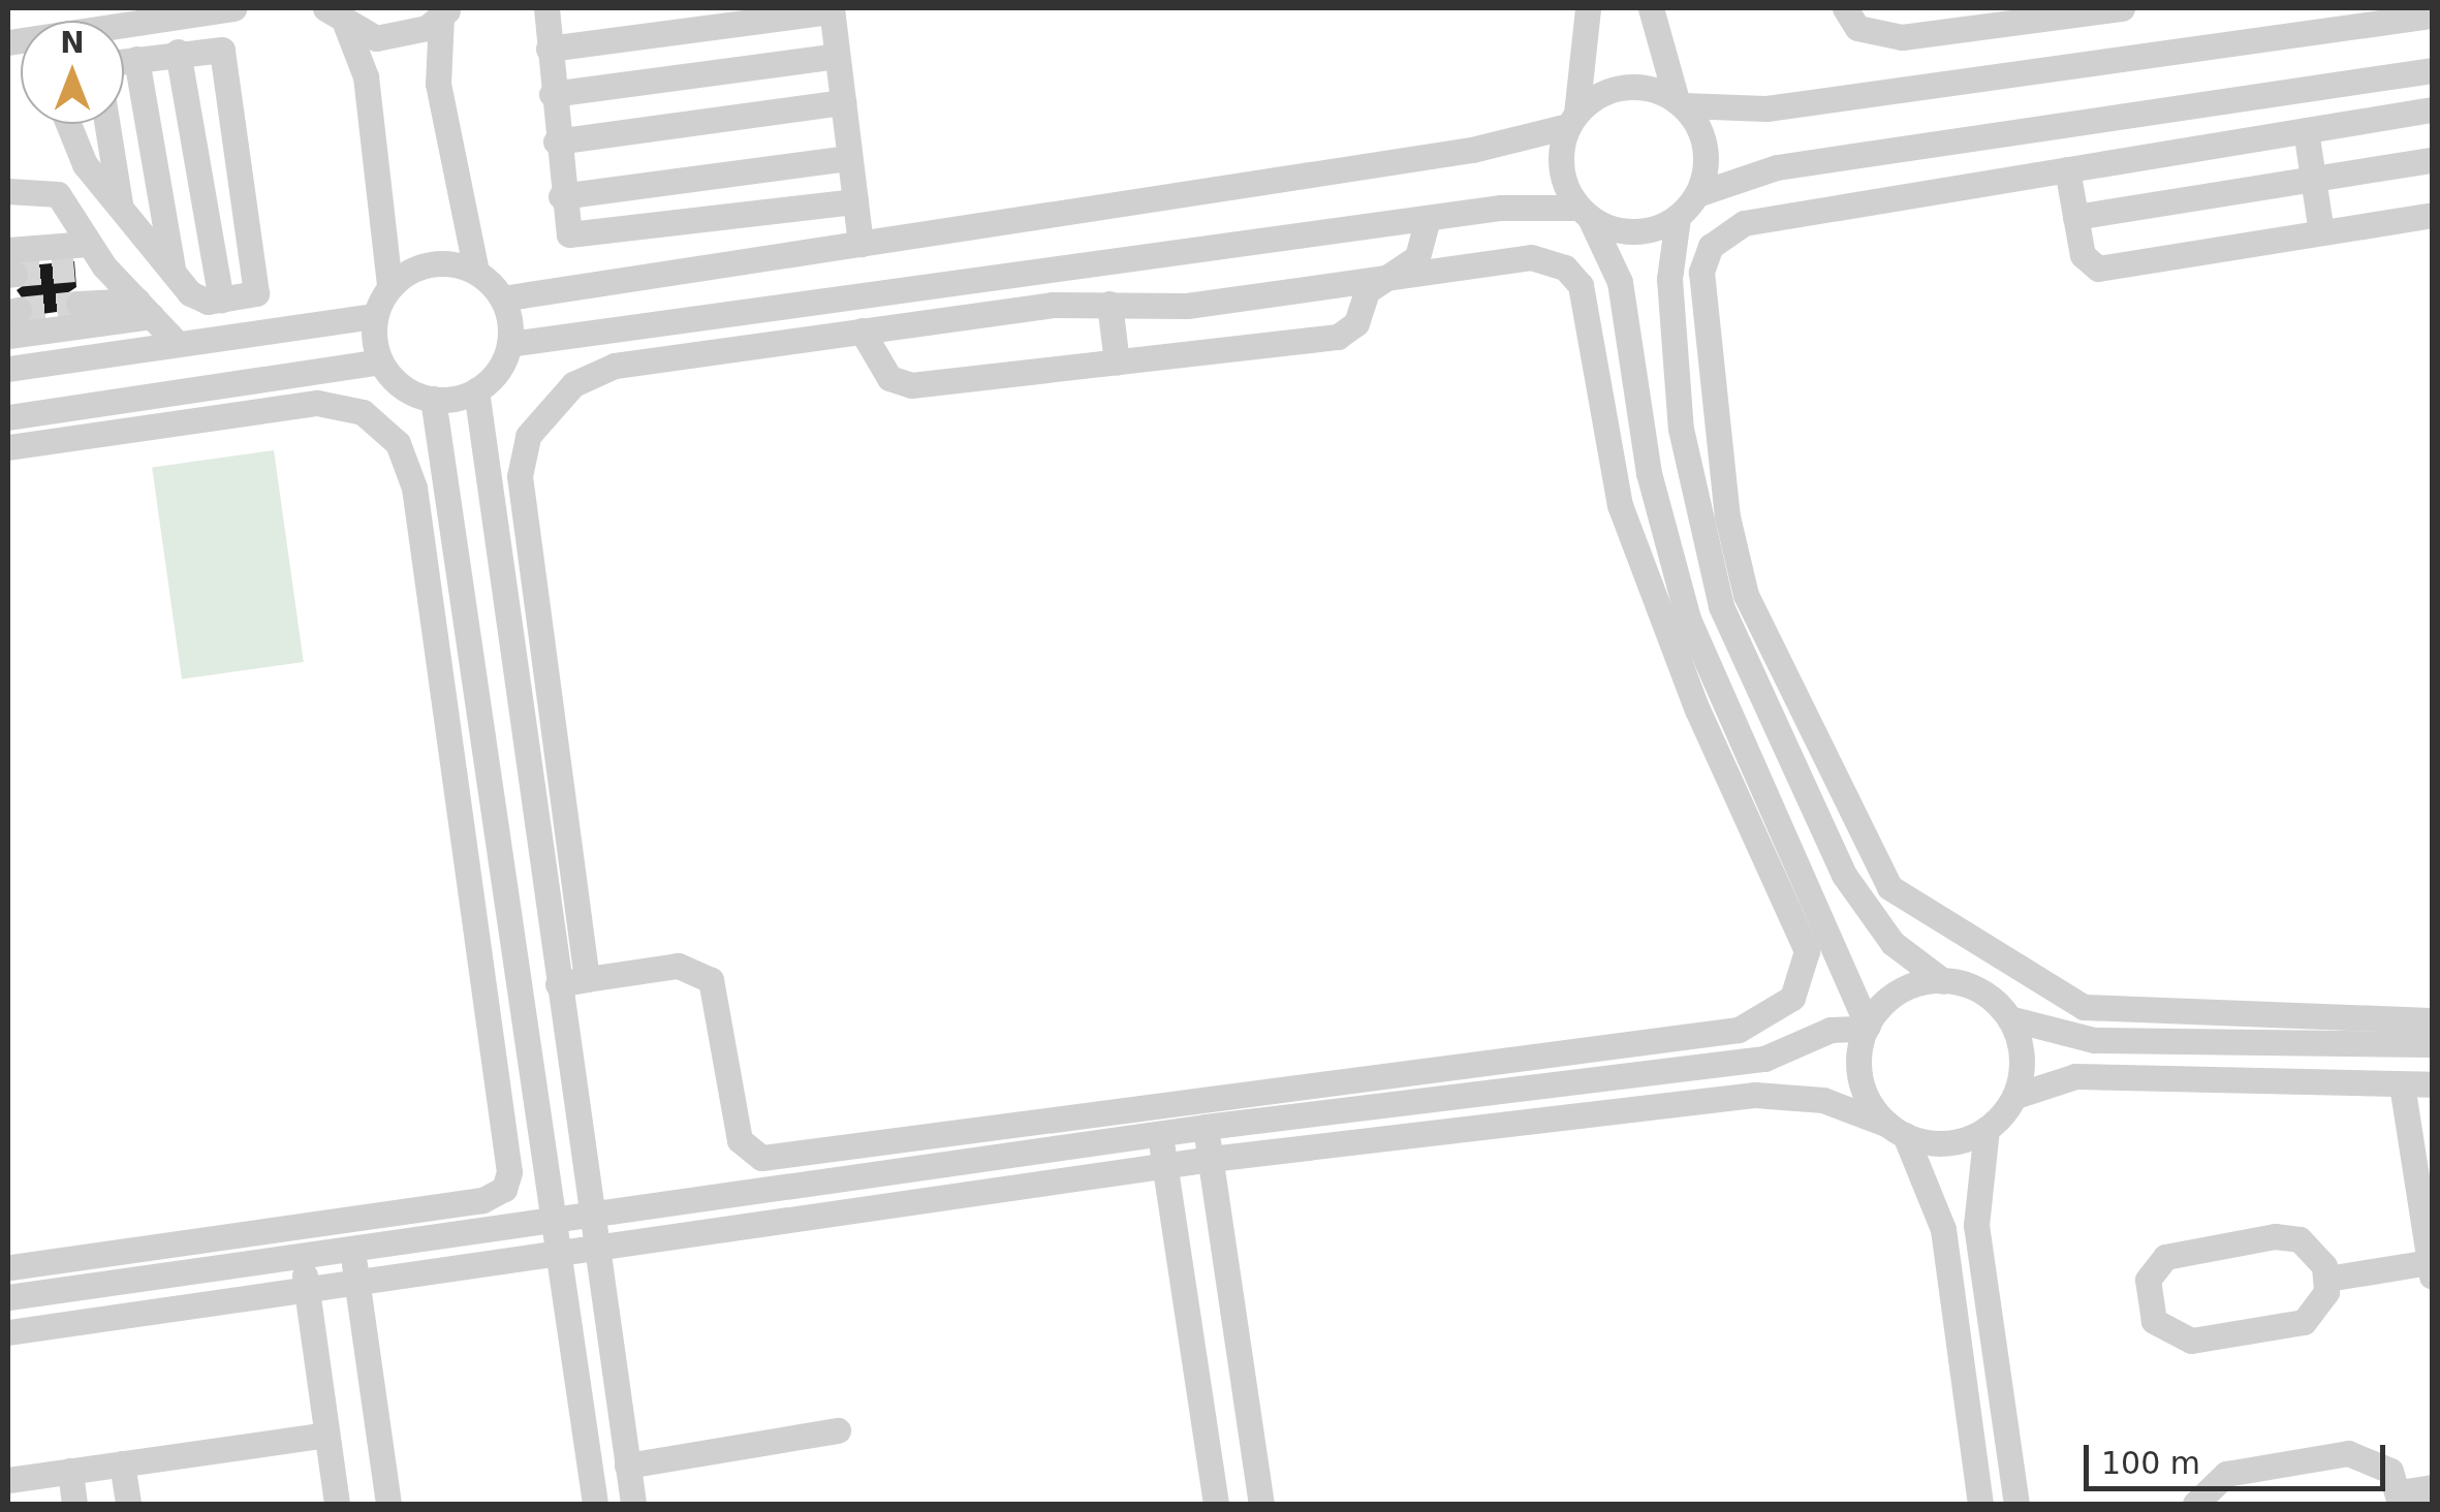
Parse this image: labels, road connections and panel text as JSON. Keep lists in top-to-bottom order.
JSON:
{
  "scale_bar": "100 m",
  "north": "top"
}
